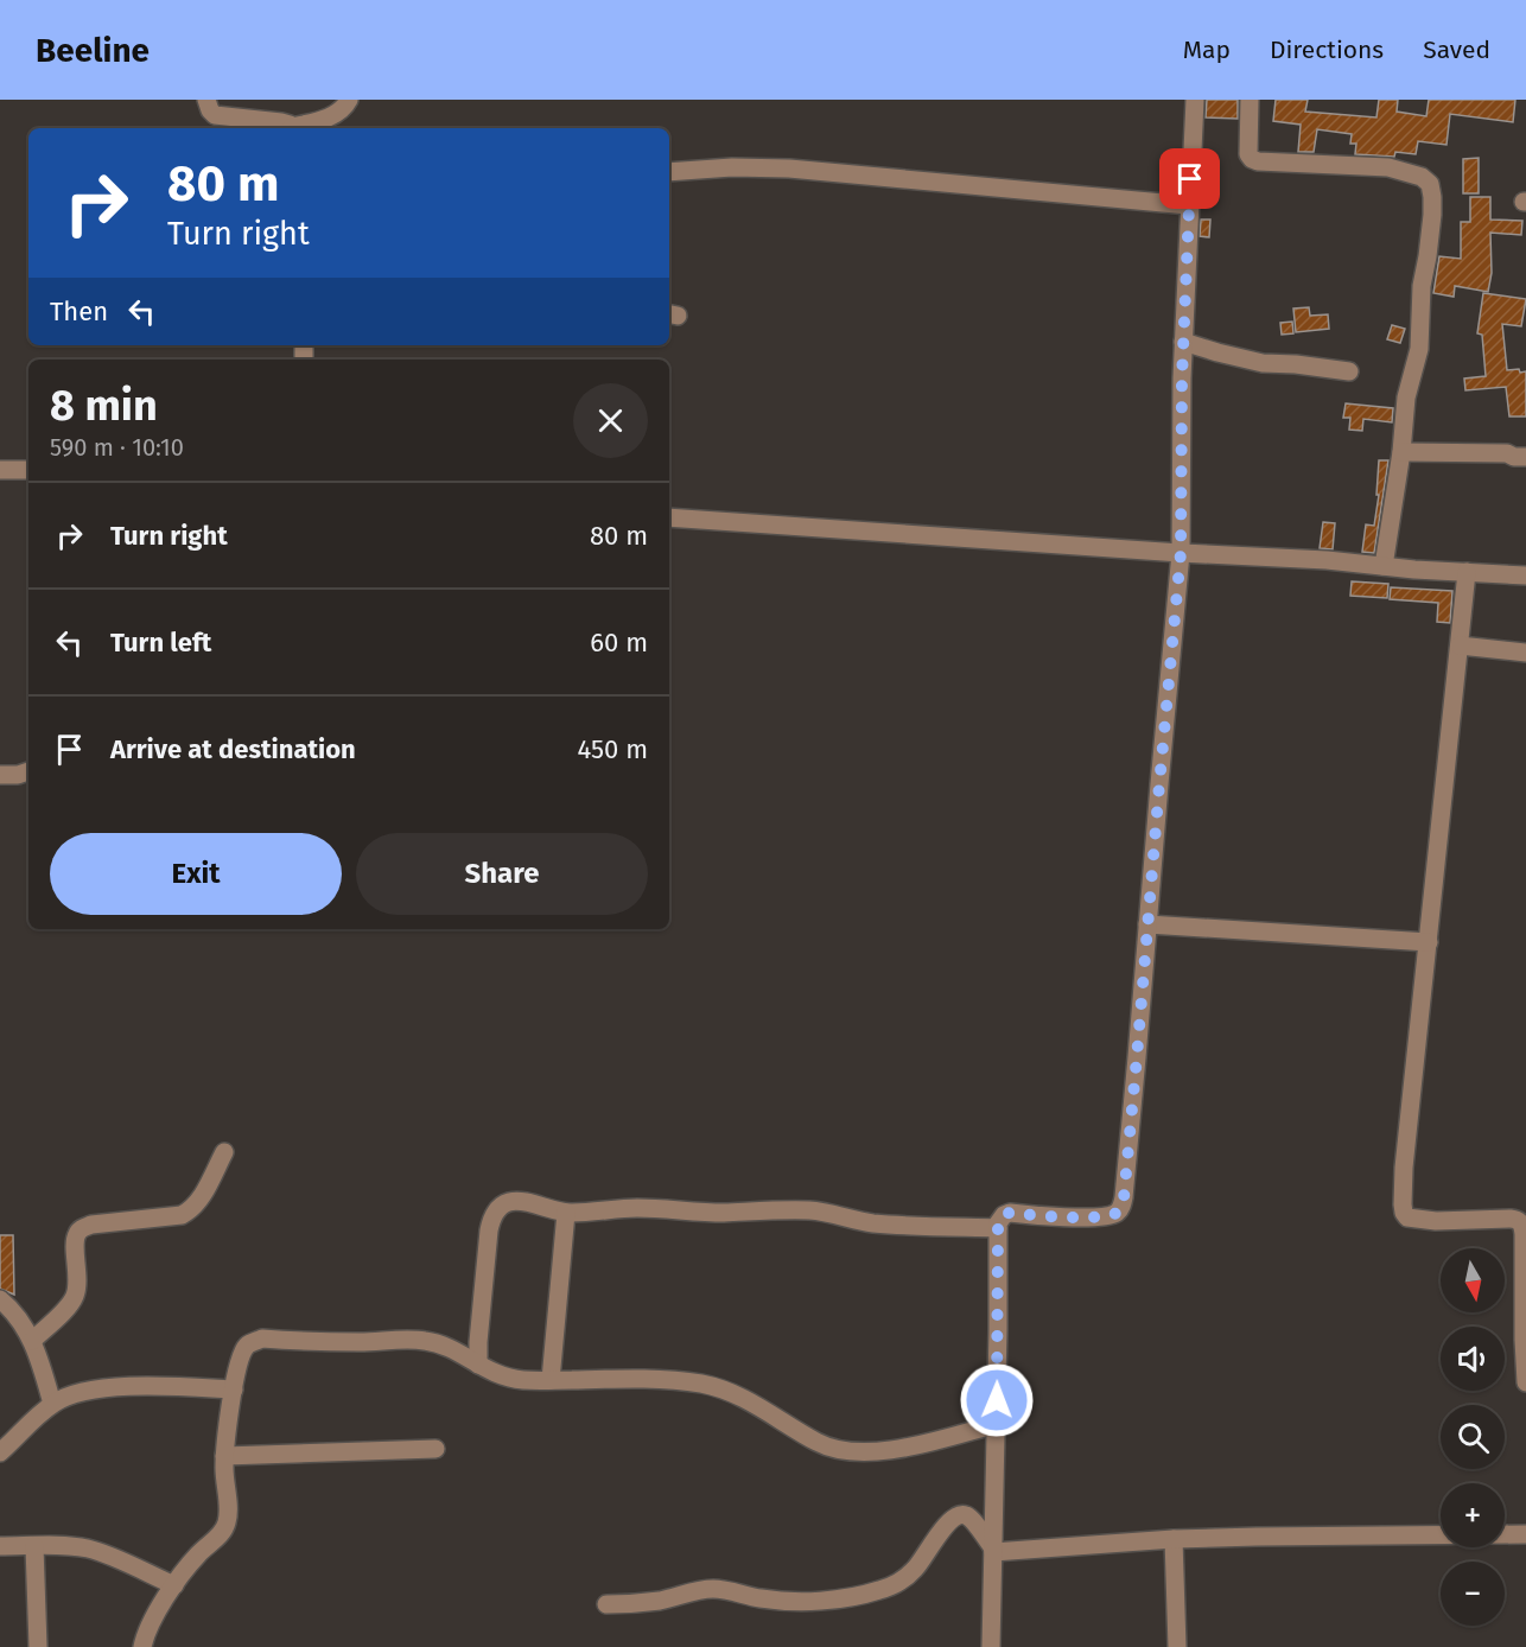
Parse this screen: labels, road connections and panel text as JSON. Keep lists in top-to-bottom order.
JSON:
{
  "north": "bottom",
  "page": {
    "header": "Beeline",
    "nav": ["Map", "Directions", "Saved"],
    "turn": ["80 m", "Turn right"],
    "then": "Then",
    "heading": ["8 min", "590 m · 10:10"],
    "list": [
      {
        "name": "Turn right",
        "value": "80 m"
      },
      {
        "name": "Turn left",
        "value": "60 m"
      },
      {
        "name": "Arrive at destination",
        "value": "450 m"
      }
    ],
    "buttons": ["Exit", "Share"],
    "map_buttons": ["+", "−"]
  }
}
